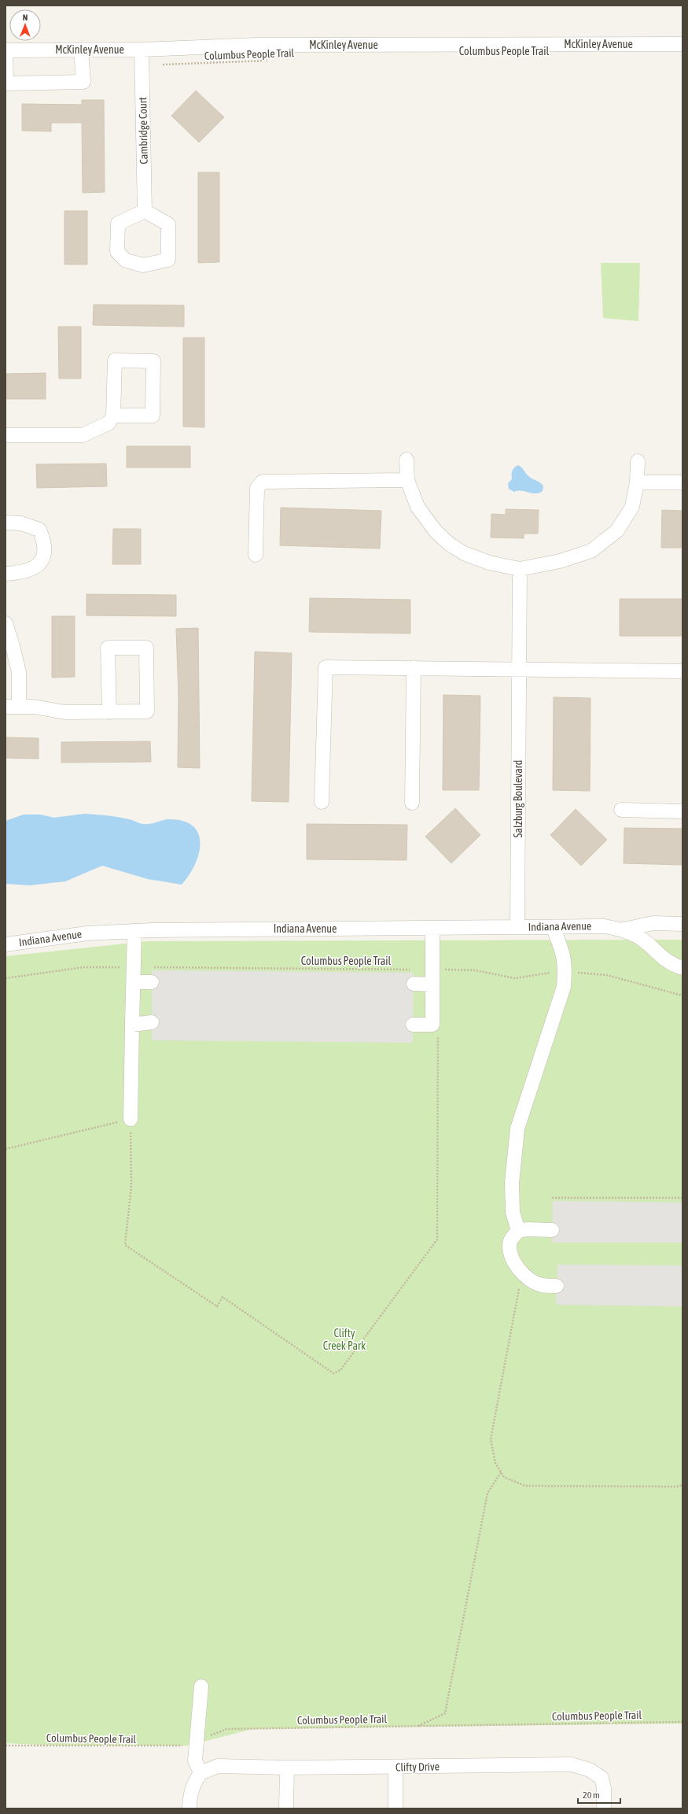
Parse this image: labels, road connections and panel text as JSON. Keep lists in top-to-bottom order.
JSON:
{
  "streets": {
    "street": [
      "McKinley Avenue",
      "Cambridge Court",
      "Salzburg Boulevard",
      "Indiana Avenue",
      "Clifty Drive"
    ],
    "path": ["Columbus People Trail"]
  },
  "crossings": [
    ["McKinley Avenue", "Cambridge Court"],
    ["Columbus People Trail", "Cambridge Court"],
    ["Salzburg Boulevard", "Indiana Avenue"]
  ],
  "parks": ["Clifty Creek Park"],
  "scale_bar": "20 m",
  "north": "top"
}
